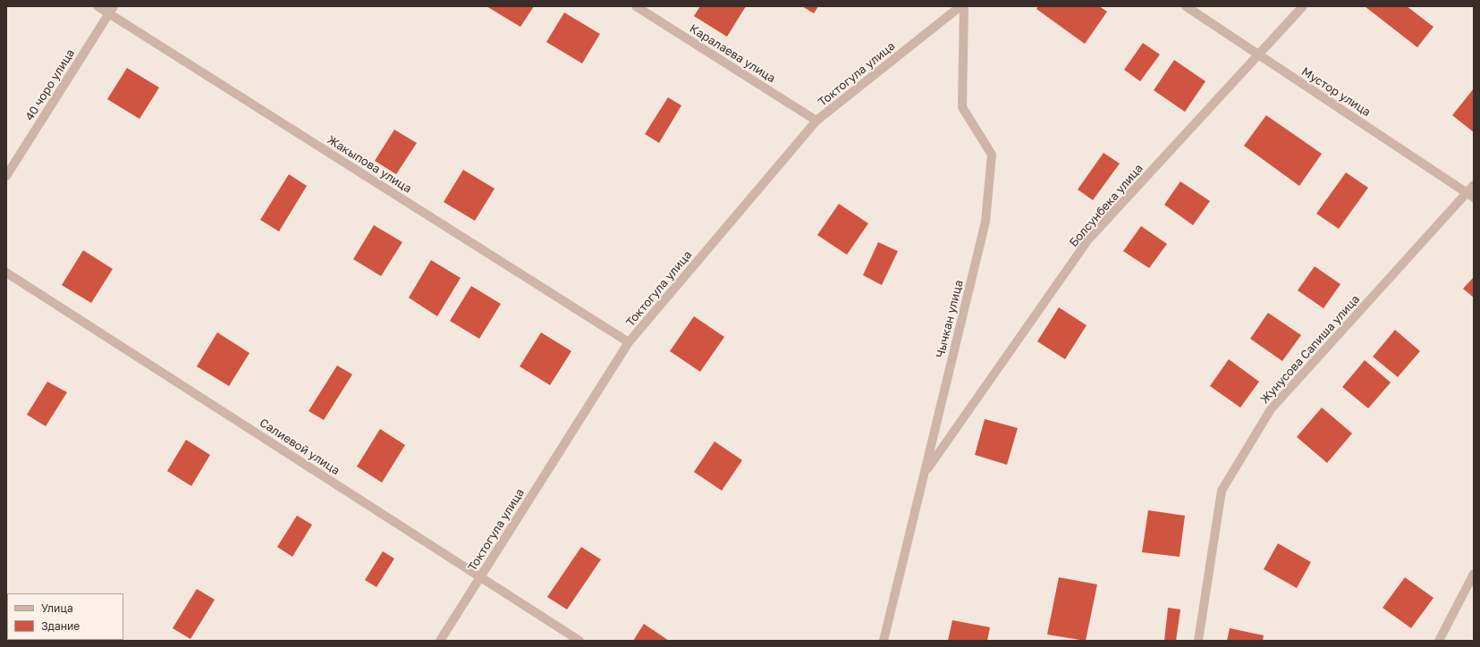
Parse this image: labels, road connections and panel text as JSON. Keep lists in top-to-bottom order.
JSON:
{
  "streets": {
    "street": [
      "Каралаева улица",
      "Токтогула улица",
      "40 чоро улица",
      "Мустор улица",
      "Жакыпова улица",
      "Болсунбека улица",
      "Чычкан улица",
      "Жунусова Сапиша улица",
      "Салиевой улица"
    ]
  },
  "crossings": [
    ["Каралаева улица", "Токтогула улица"],
    ["Токтогула улица", "Жакыпова улица"],
    ["Токтогула улица", "Салиевой улица"],
    ["40 чоро улица", "Жакыпова улица"],
    ["Мустор улица", "Болсунбека улица"],
    ["Мустор улица", "Жунусова Сапиша улица"],
    ["Болсунбека улица", "Чычкан улица"]
  ],
  "legend": ["Улица", "Здание"]
}
